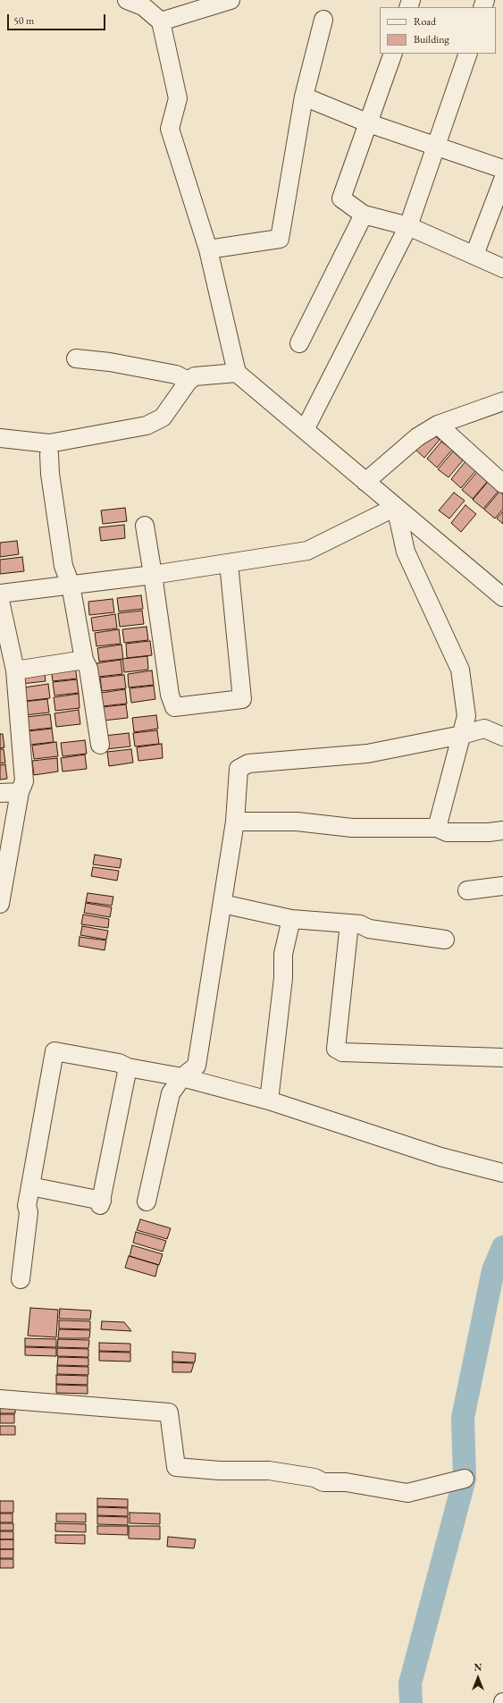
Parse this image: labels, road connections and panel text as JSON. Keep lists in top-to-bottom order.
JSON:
{
  "legend": ["Road", "Building"],
  "scale_bar": "50 m",
  "north": "top"
}
